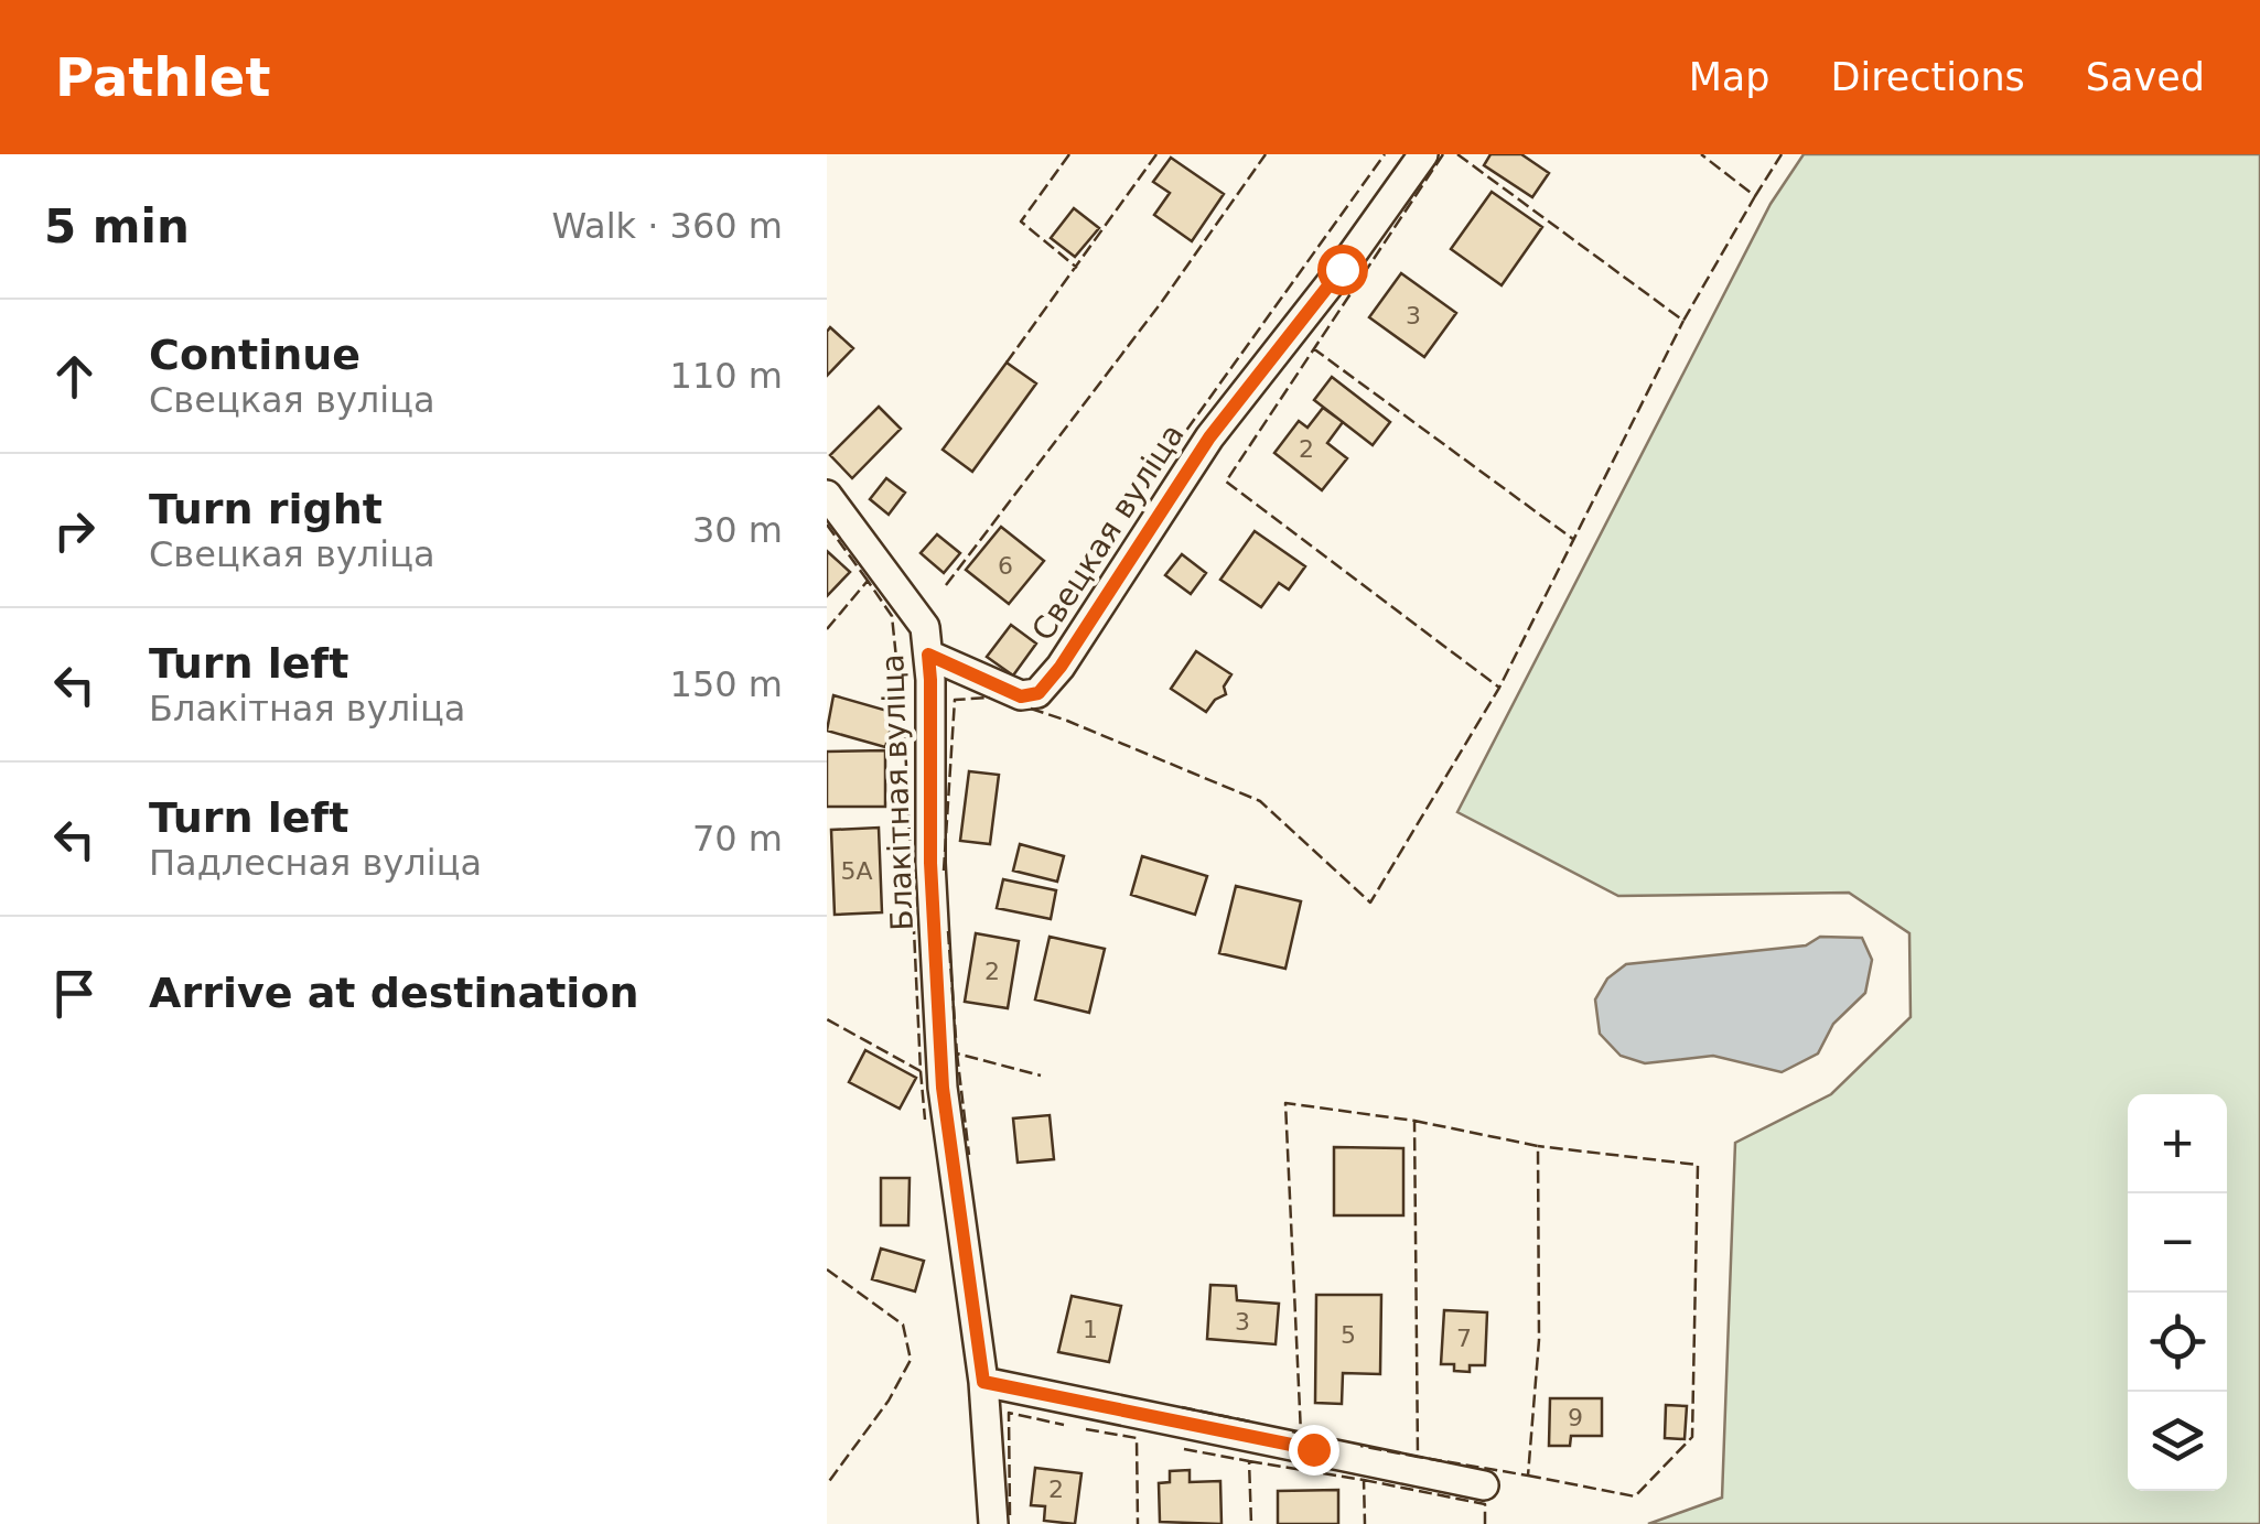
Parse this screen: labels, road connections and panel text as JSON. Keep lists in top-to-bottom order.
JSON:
{
  "streets": {
    "street": ["Свецкая вуліца", "Блакітная вуліца"]
  },
  "crossings": [
    ["Свецкая вуліца", "Блакітная вуліца"]
  ],
  "house_numbers": [
    "3",
    "2",
    "6",
    "5А",
    "2",
    "3",
    "1",
    "5",
    "7",
    "9",
    "2"
  ],
  "page": {
    "header": "Pathlet",
    "nav": ["Map", "Directions", "Saved"],
    "heading": ["5 min", "Walk · 360 m"],
    "list": [
      ["Continue", "Свецкая вуліца", "110 m"],
      ["Turn right", "Свецкая вуліца", "30 m"],
      ["Turn left", "Блакітная вуліца", "150 m"],
      ["Turn left", "Падлесная вуліца", "70 m"],
      "Arrive at destination"
    ],
    "map_buttons": ["+", "−"]
  }
}
